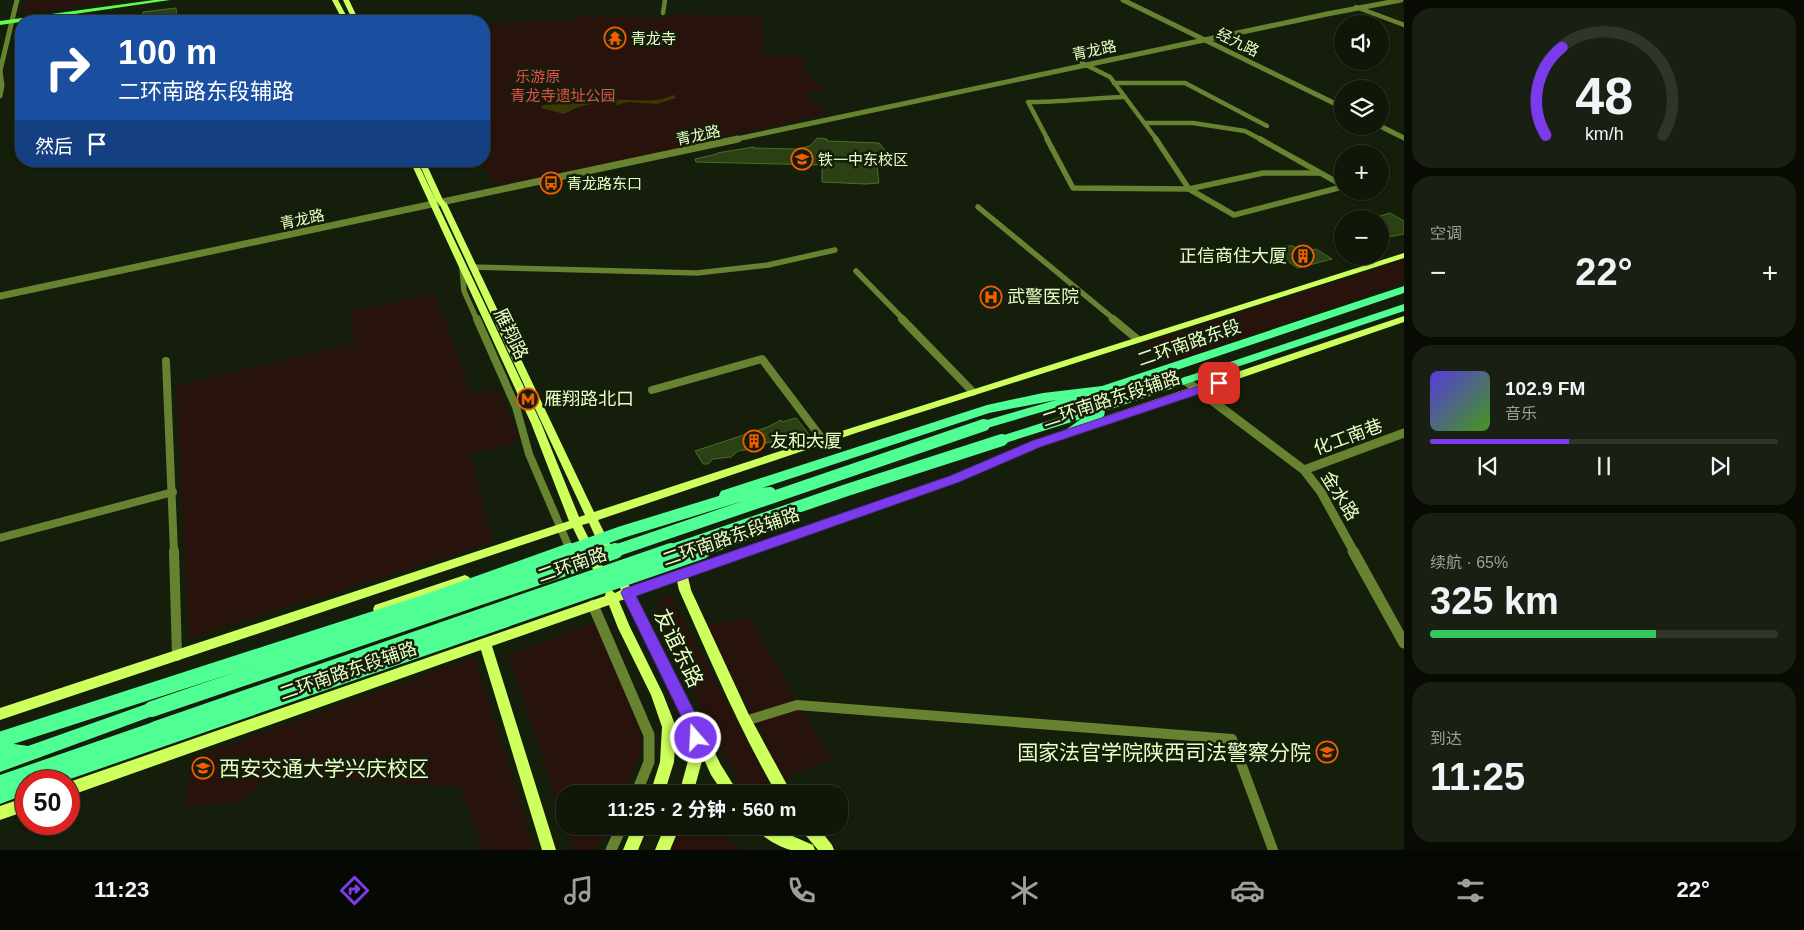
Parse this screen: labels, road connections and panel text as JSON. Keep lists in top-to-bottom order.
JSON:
{
  "streets": {
    "highway": ["二环南路东段", "二环南路"],
    "main road": ["雁翔路", "二环南路东段辅路", "友谊东路"],
    "street": [
      "经九路",
      "青龙路",
      "化工南巷",
      "金水路"
    ]
  },
  "crossings": [
    ["经九路", "青龙路"],
    ["青龙路", "雁翔路"],
    ["雁翔路", "二环南路东段辅路"],
    ["雁翔路", "友谊东路"],
    ["二环南路东段", "金水路"],
    ["二环南路东段", "二环南路"],
    ["二环南路东段辅路", "金水路"],
    ["二环南路东段辅路", "友谊东路"],
    ["化工南巷", "金水路"]
  ],
  "parks": ["乐游原", "青龙寺遗址公园"],
  "places": {
    "temple": ["青龙寺"],
    "school or university": ["铁一中东校区", "国家法官学院陕西司法警察分院", "西安交通大学兴庆校区"],
    "bus stop": ["青龙路东口"],
    "building": ["正信商住大厦", "友和大厦"],
    "hospital": ["武警医院"],
    "metro station": ["雁翔路北口"]
  },
  "page": {
    "map_buttons": ["+", "−"],
    "turn": ["100 m", "二环南路东段辅路"],
    "then": "然后",
    "tile": [
      "空调",
      ["续航 · 65%", "325 km"],
      ["到达", "11:25"]
    ],
    "heat": ["−", "22°", "+"],
    "song": ["102.9 FM", "音乐"],
    "limit": "50",
    "trip": "11:25 · 2 分钟 · 560 m",
    "tabs": ["11:23", "22°"],
    "gauge": ["48", "km/h"]
  }
}
